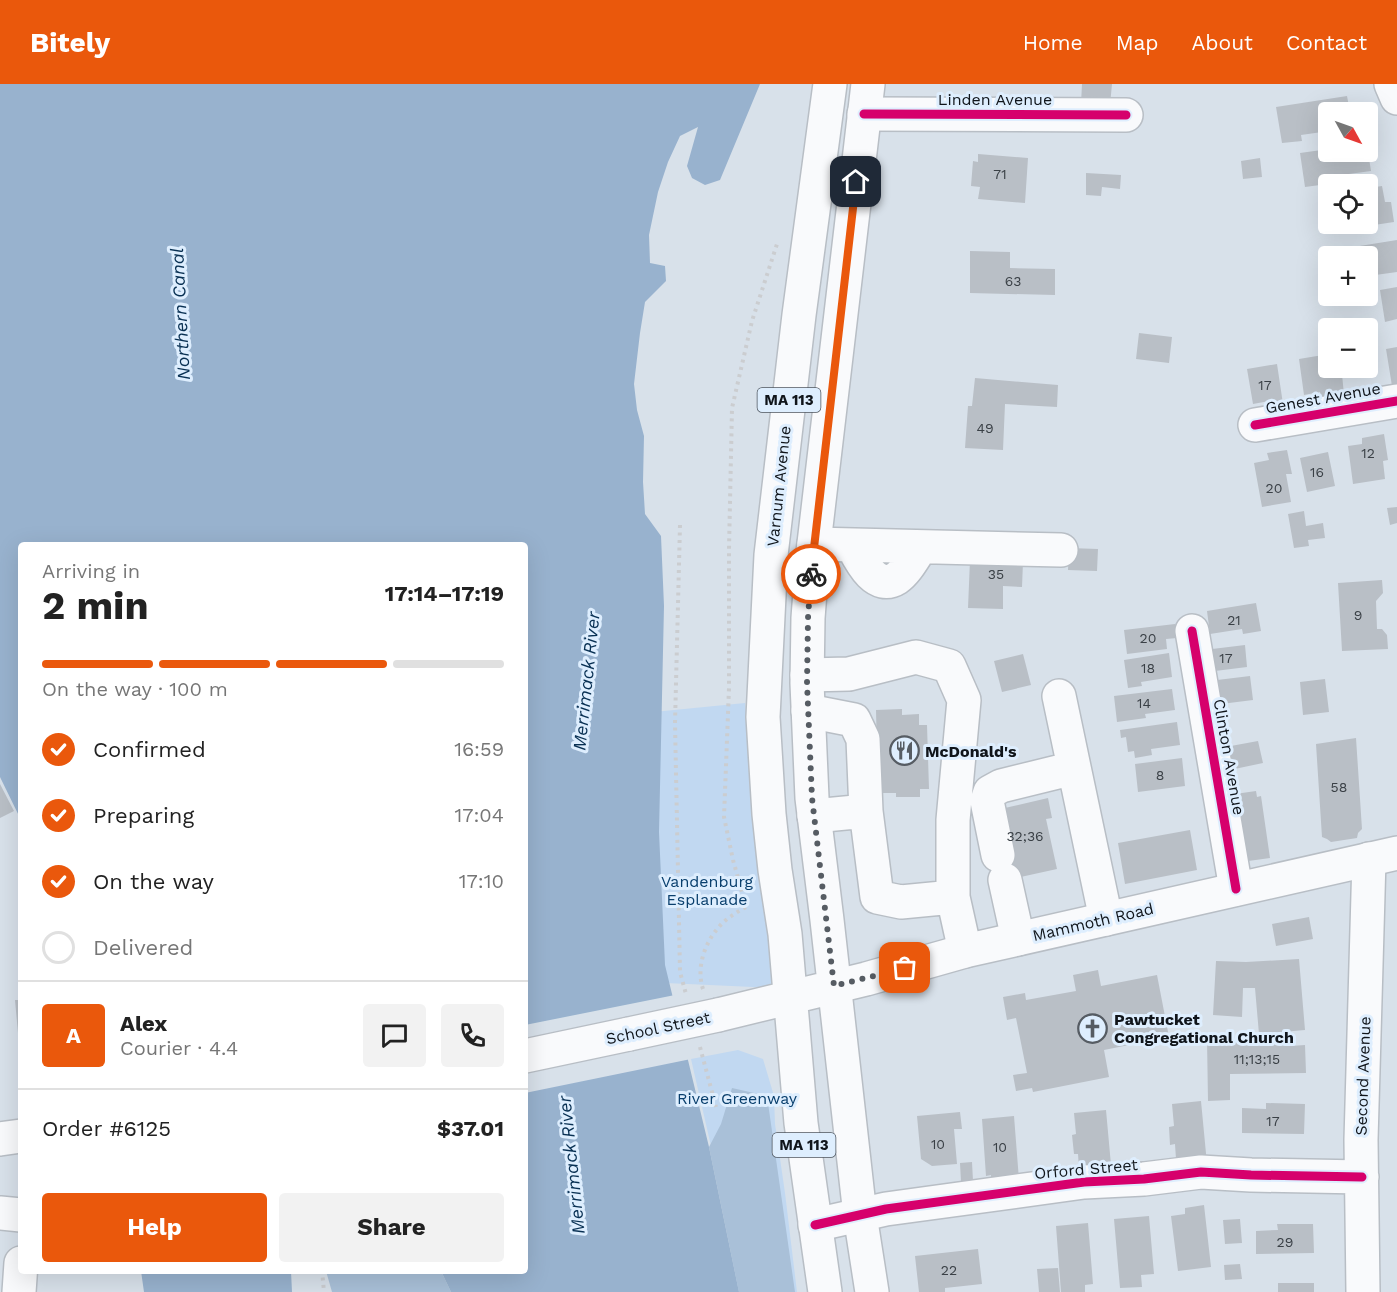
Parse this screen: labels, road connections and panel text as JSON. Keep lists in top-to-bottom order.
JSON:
{
  "streets": {
    "main road": [
      "Linden Avenue",
      "Genest Avenue",
      "MA 113",
      "Varnum Avenue",
      "Clinton Avenue",
      "Mammoth Road",
      "School Street",
      "Second Avenue",
      "Orford Street"
    ]
  },
  "crossings": [
    ["Linden Avenue", "MA 113"],
    ["MA 113", "Varnum Avenue"],
    ["MA 113", "Mammoth Road"],
    ["MA 113", "School Street"],
    ["MA 113", "Orford Street"],
    ["Varnum Avenue", "Mammoth Road"],
    ["Varnum Avenue", "School Street"],
    ["Clinton Avenue", "Mammoth Road"],
    ["Mammoth Road", "School Street"],
    ["Mammoth Road", "Second Avenue"],
    ["Second Avenue", "Orford Street"]
  ],
  "water": ["Northern Canal", "Merrimack River"],
  "parks": ["Vandenburg Esplanade", "River Greenway"],
  "places": {
    "restaurant": ["McDonald's"],
    "church": ["Pawtucket Congregational Church"]
  },
  "house_numbers": [
    "71",
    "63",
    "17",
    "49",
    "12",
    "16",
    "20",
    "35",
    "9",
    "21",
    "20",
    "17",
    "18",
    "14",
    "8",
    "58",
    "32;36",
    "11;13;15",
    "17",
    "10",
    "10",
    "29",
    "22"
  ],
  "north": "bottom right",
  "page": {
    "header": "Bitely",
    "nav": [
      "Home",
      "Map",
      "About",
      "Contact"
    ],
    "map_buttons": ["+", "−"],
    "heading": ["2 min", "Arriving in", "17:14–17:19"],
    "panel": [
      "Alex",
      "Courier · 4.4",
      "Order #6125",
      "$37.01"
    ],
    "bar": "On the way · 100 m",
    "list": [
      ["Confirmed", "16:59"],
      ["Preparing", "17:04"],
      ["On the way", "17:10"],
      "Delivered"
    ],
    "round": "A",
    "buttons": ["Help", "Share"]
  }
}
